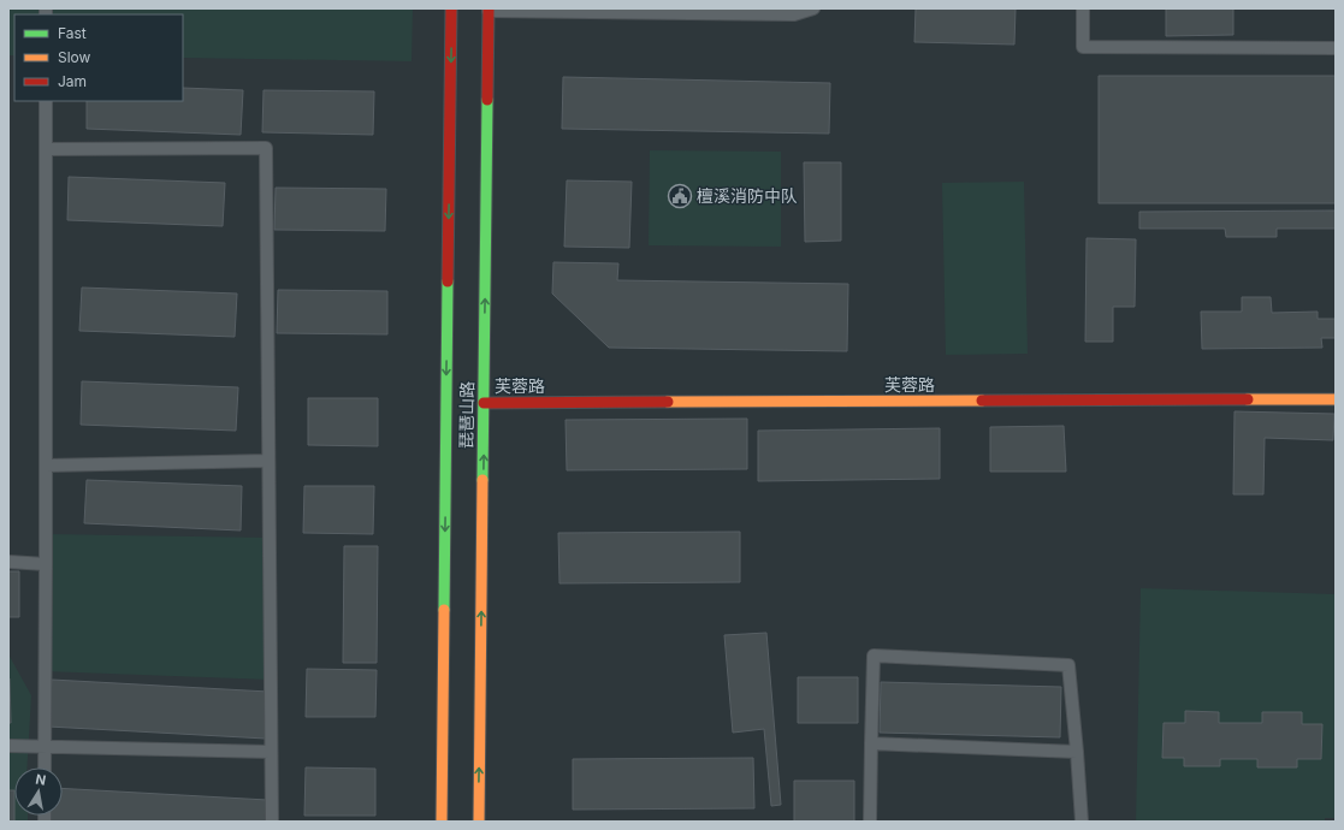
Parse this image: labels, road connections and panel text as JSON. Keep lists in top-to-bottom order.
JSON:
{
  "streets": {
    "main road": ["芙蓉路", "琵琶山路"]
  },
  "crossings": [
    ["芙蓉路", "琵琶山路"]
  ],
  "places": {
    "public building": ["檀溪消防中队"]
  },
  "legend": ["Fast", "Slow", "Jam"],
  "north": "top"
}
